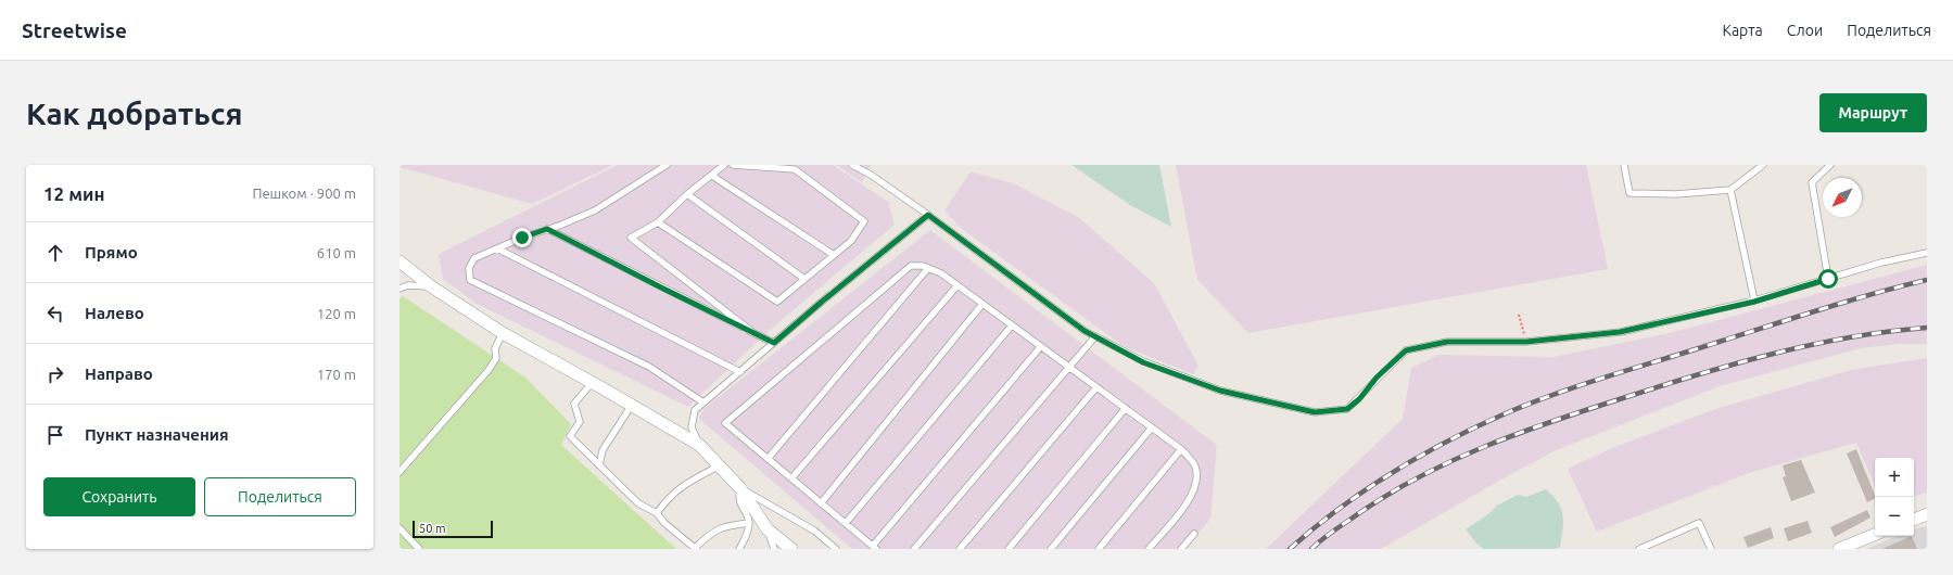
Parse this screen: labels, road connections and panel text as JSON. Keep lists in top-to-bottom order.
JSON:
{
  "scale_bar": "50 m",
  "north": "bottom left",
  "page": {
    "header": "Streetwise",
    "nav": ["Карта", "Слои", "Поделиться"],
    "buttons": [
      "Маршрут",
      ["Сохранить", "Поделиться"]
    ],
    "title": "Как добраться",
    "heading": ["12 мин", "Пешком · 900 m"],
    "list": [
      ["Прямо", "610 m"],
      ["Налево", "120 m"],
      ["Направо", "170 m"],
      "Пункт назначения"
    ],
    "map_buttons": ["+", "−"],
    "scale": "50 m"
  }
}
